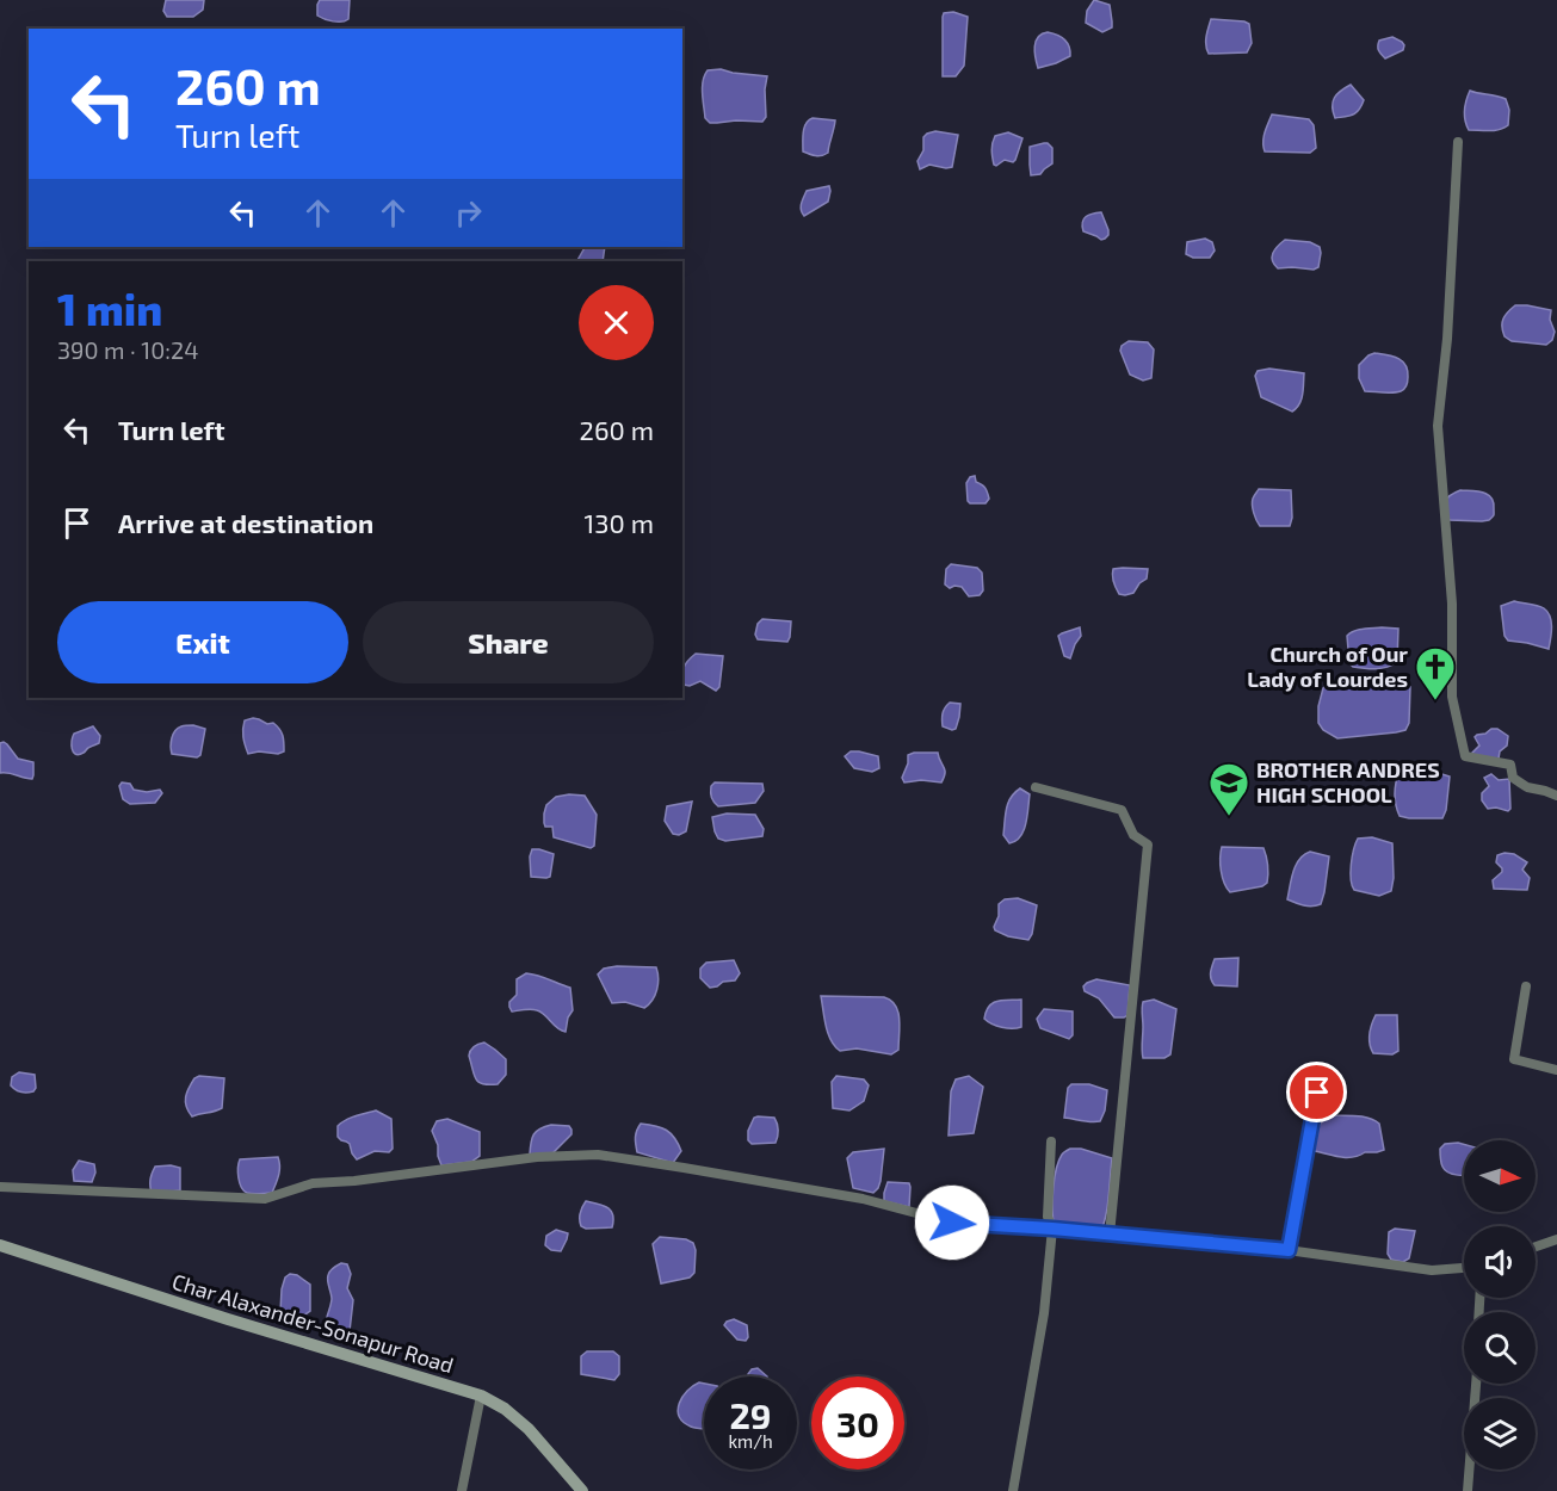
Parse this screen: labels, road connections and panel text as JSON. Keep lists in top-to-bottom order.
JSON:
{
  "streets": {
    "main road": ["Char Alaxander-Sonapur Road"]
  },
  "places": {
    "church": ["Church of Our Lady of Lourdes"],
    "school or university": ["BROTHER ANDRES HIGH SCHOOL"]
  },
  "north": "right",
  "page": {
    "turn": ["260 m", "Turn left"],
    "heading": ["1 min", "390 m · 10:24"],
    "list": [
      {
        "name": "Turn left",
        "value": "260 m"
      },
      {
        "name": "Arrive at destination",
        "value": "130 m"
      }
    ],
    "buttons": ["Exit", "Share"],
    "speed": "29 km/h",
    "limit": "30"
  }
}
